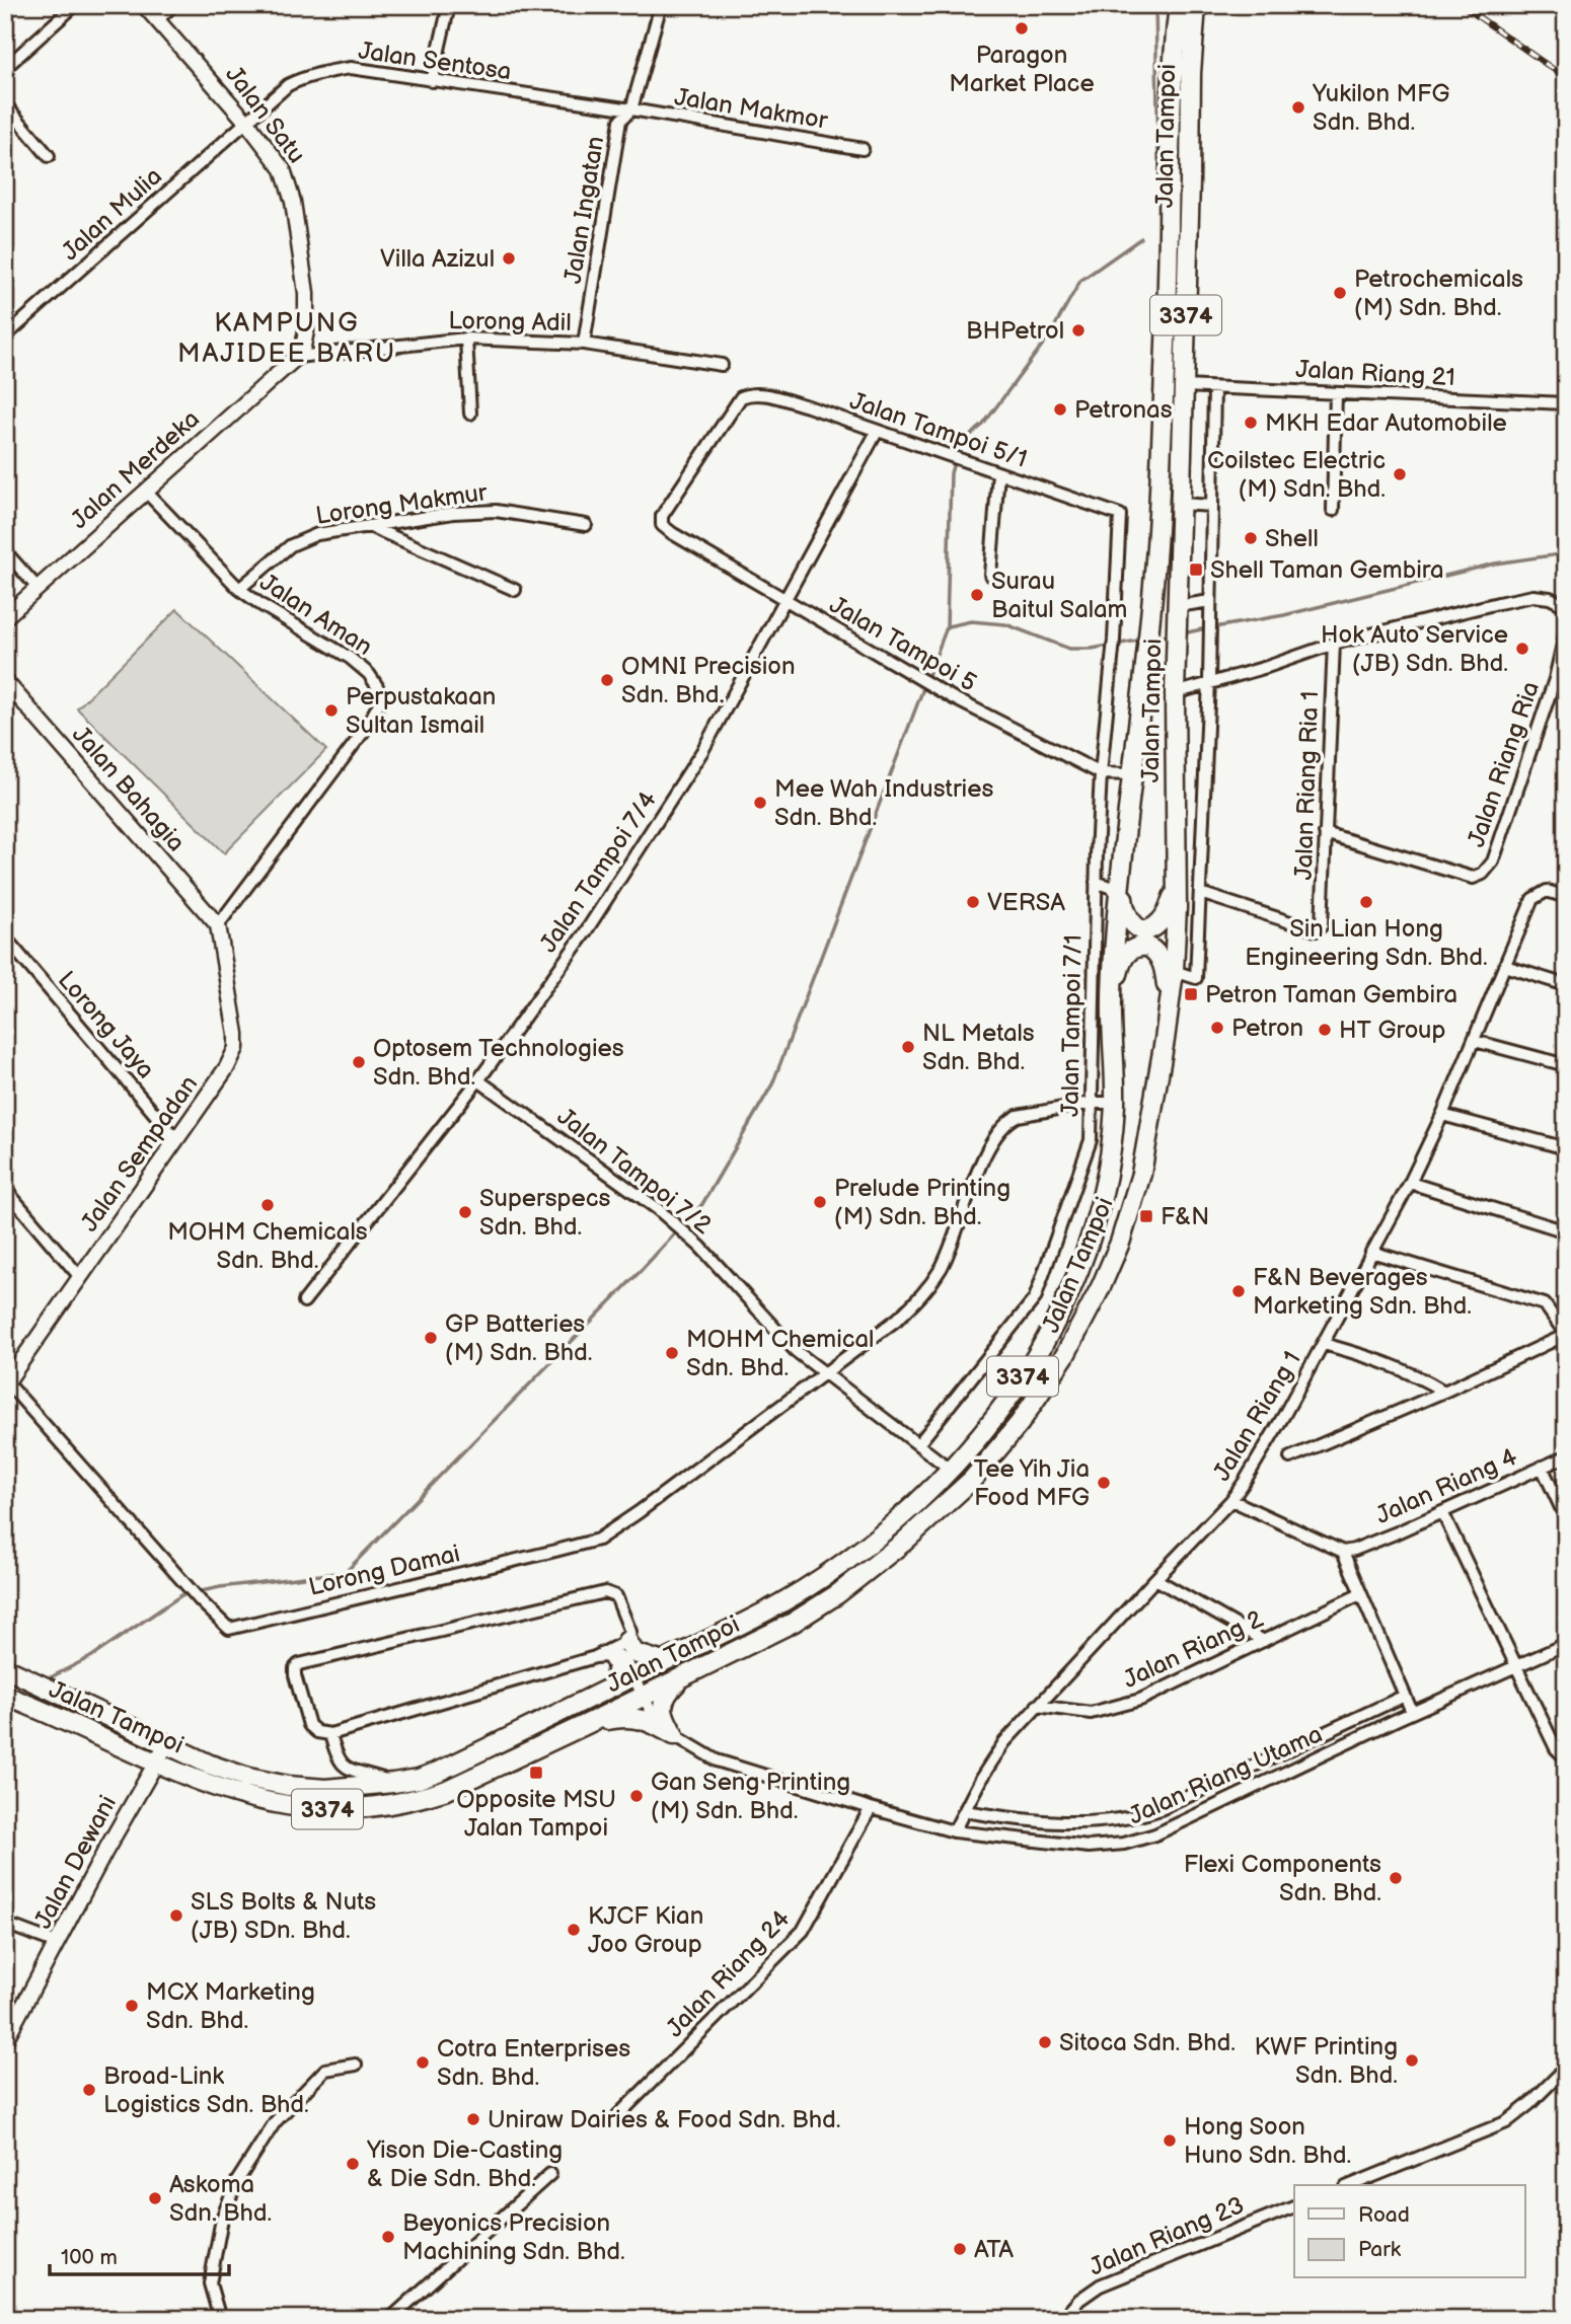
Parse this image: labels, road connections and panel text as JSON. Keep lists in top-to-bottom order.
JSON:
{
  "streets": {
    "main road": ["Jalan Tampoi", "3374"],
    "street": [
      "Jalan Sentosa",
      "Jalan Makmor",
      "Jalan Satu",
      "Jalan Ingatan",
      "Jalan Mulia",
      "Lorong Adil",
      "Jalan Riang 21",
      "Jalan Tampoi 5/1",
      "Jalan Merdeka",
      "Lorong Makmur",
      "Jalan Aman",
      "Jalan Tampoi 5",
      "Jalan Riang Ria",
      "Jalan Riang Ria 1",
      "Jalan Bahagia",
      "Jalan Tampoi 7/4",
      "Lorong Jaya",
      "Jalan Tampoi 7/1",
      "Jalan Sempadan",
      "Jalan Tampoi 7/2",
      "Jalan Riang 1",
      "Jalan Riang 4",
      "Lorong Damai",
      "Jalan Riang 2",
      "Jalan Riang Utama",
      "Jalan Dewani",
      "Jalan Riang 24",
      "Jalan Riang 23"
    ]
  },
  "crossings": [
    ["Jalan Sentosa", "Jalan Makmor"],
    ["Jalan Sentosa", "Jalan Satu"],
    ["Jalan Sentosa", "Jalan Ingatan"],
    ["Jalan Sentosa", "Jalan Mulia"],
    ["Jalan Makmor", "Jalan Ingatan"],
    ["Jalan Satu", "Jalan Mulia"],
    ["Jalan Satu", "Lorong Adil"],
    ["Jalan Satu", "Jalan Merdeka"],
    ["Jalan Tampoi", "Jalan Riang 21"],
    ["Jalan Tampoi", "Jalan Tampoi 5"],
    ["Jalan Tampoi", "Jalan Tampoi 7/2"],
    ["Jalan Tampoi", "Jalan Riang Utama"],
    ["Jalan Tampoi", "Jalan Dewani"],
    ["Jalan Ingatan", "Lorong Adil"],
    ["Lorong Adil", "Jalan Merdeka"],
    ["Jalan Tampoi 5/1", "Jalan Tampoi 5"],
    ["Jalan Tampoi 5/1", "Jalan Tampoi 7/4"],
    ["Jalan Tampoi 5/1", "Jalan Tampoi 7/1"],
    ["Jalan Merdeka", "Jalan Aman"],
    ["Lorong Makmur", "Jalan Aman"],
    ["Jalan Aman", "Jalan Bahagia"],
    ["Jalan Aman", "Jalan Sempadan"],
    ["Jalan Tampoi 5", "Jalan Tampoi 7/4"],
    ["Jalan Tampoi 5", "Jalan Tampoi 7/1"],
    ["Jalan Riang Ria", "Jalan Riang Ria 1"],
    ["Jalan Bahagia", "Jalan Sempadan"],
    ["Jalan Tampoi 7/4", "Jalan Tampoi 7/2"],
    ["Lorong Jaya", "Jalan Sempadan"],
    ["Jalan Tampoi 7/1", "Jalan Tampoi 7/2"],
    ["Jalan Sempadan", "Lorong Damai"],
    ["Jalan Tampoi 7/2", "Lorong Damai"],
    ["Jalan Riang 1", "Jalan Riang 2"],
    ["Jalan Riang 1", "Jalan Riang Utama"],
    ["Jalan Riang Utama", "Jalan Riang 24"]
  ],
  "districts": ["KAMPUNG MAJIDEE BARU"],
  "places": {
    "other": [
      "Paragon Market Place",
      "Yukilon MFG Sdn. Bhd.",
      "Villa Azizul",
      "Petrochemicals (M) Sdn. Bhd.",
      "BHPetrol",
      "Petronas",
      "MKH Edar Automobile",
      "Coilstec Electric (M) Sdn. Bhd.",
      "Shell",
      "Surau Baitul Salam",
      "Hok Auto Service (JB) Sdn. Bhd.",
      "OMNI Precision Sdn. Bhd.",
      "Perpustakaan Sultan Ismail",
      "Mee Wah Industries Sdn. Bhd.",
      "VERSA",
      "Sin Lian Hong Engineering Sdn. Bhd.",
      "Petron",
      "HT Group",
      "NL Metals Sdn. Bhd.",
      "Optosem Technologies Sdn. Bhd.",
      "Prelude Printing (M) Sdn. Bhd.",
      "MOHM Chemicals Sdn. Bhd.",
      "Superspecs Sdn. Bhd.",
      "F&N Beverages Marketing Sdn. Bhd.",
      "GP Batteries (M) Sdn. Bhd.",
      "MOHM Chemical Sdn. Bhd.",
      "Tee Yih Jia Food MFG",
      "Gan Seng Printing (M) Sdn. Bhd.",
      "Flexi Components Sdn. Bhd.",
      "SLS Bolts & Nuts (JB) SDn. Bhd.",
      "KJCF Kian Joo Group",
      "MCX Marketing Sdn. Bhd.",
      "Sitoca Sdn. Bhd.",
      "KWF Printing Sdn. Bhd.",
      "Cotra Enterprises Sdn. Bhd.",
      "Broad-Link Logistics Sdn. Bhd.",
      "Uniraw Dairies & Food Sdn. Bhd.",
      "Hong Soon Huno Sdn. Bhd.",
      "Yison Die-Casting & Die Sdn. Bhd.",
      "Askoma Sdn. Bhd.",
      "Beyonics Precision Machining Sdn. Bhd.",
      "ATA"
    ],
    "transit": [
      "Shell Taman Gembira",
      "Petron Taman Gembira",
      "F&N",
      "Opposite MSU Jalan Tampoi"
    ]
  },
  "legend": ["Road", "Park"],
  "scale_bar": "100 m"
}
